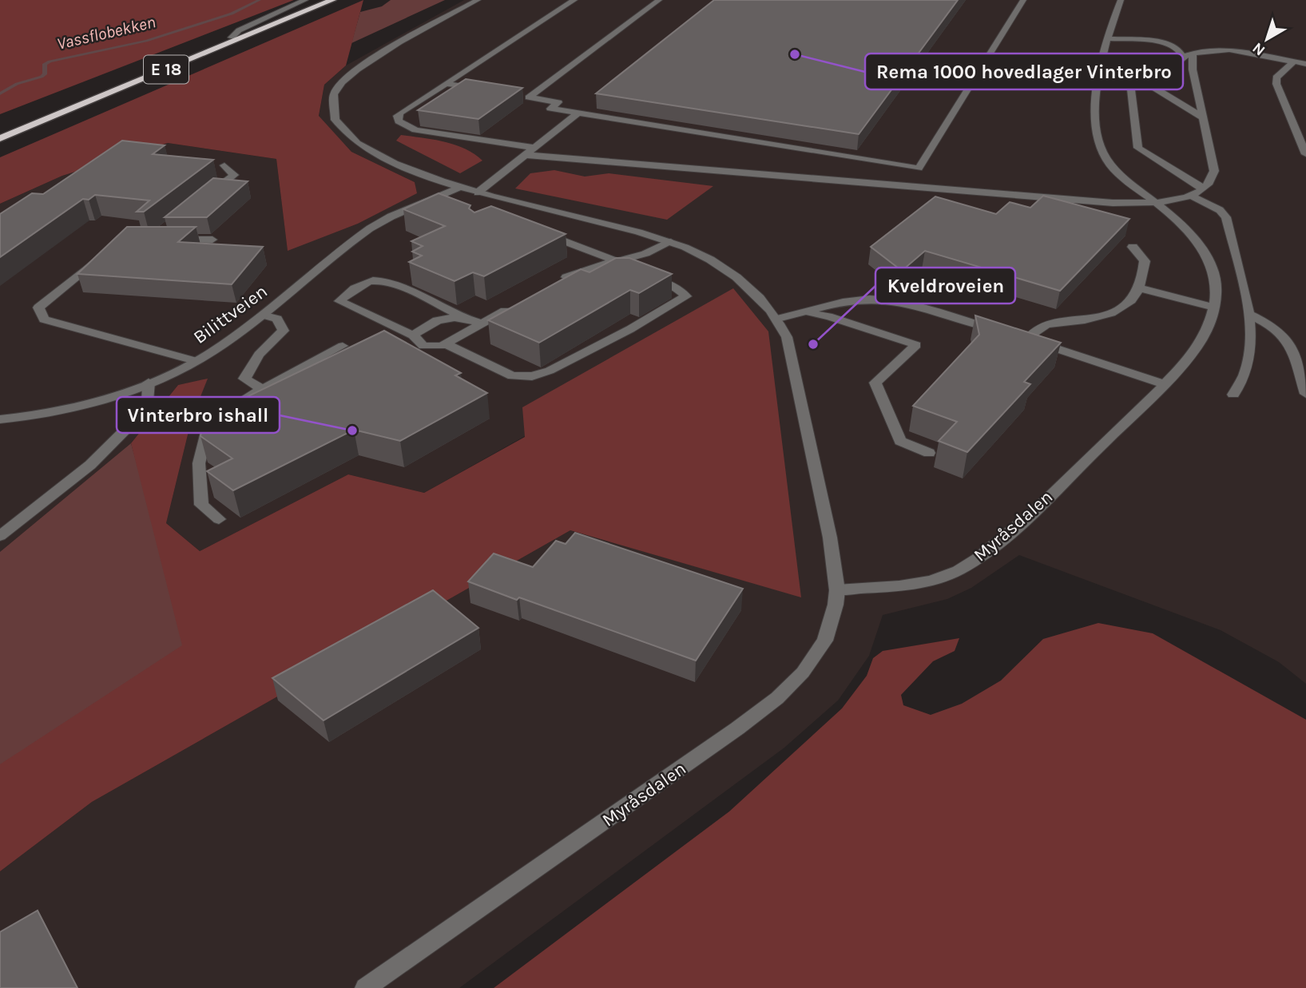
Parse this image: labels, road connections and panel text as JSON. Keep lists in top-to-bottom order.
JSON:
{
  "streets": {
    "highway": ["E 18"],
    "street": ["Bilittveien", "Myråsdalen"]
  },
  "water": ["Vassflobekken"],
  "places": ["Rema 1000 hovedlager Vinterbro", "Kveldroveien", "Vinterbro ishall"],
  "north": "bottom left"
}
